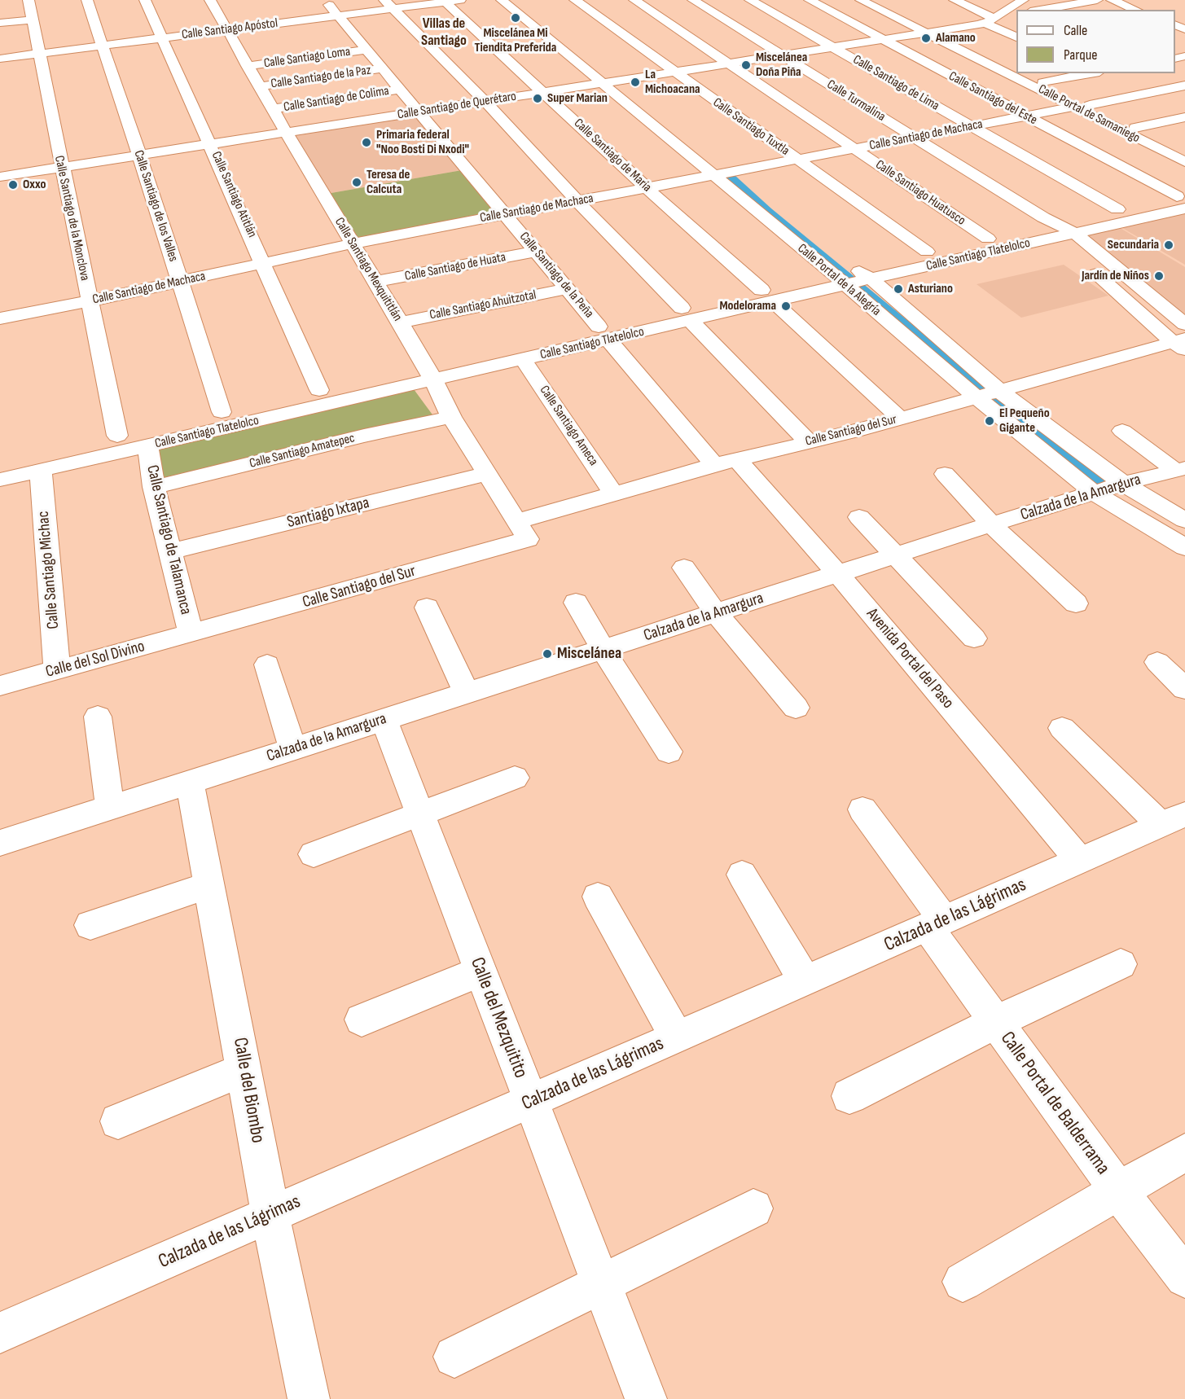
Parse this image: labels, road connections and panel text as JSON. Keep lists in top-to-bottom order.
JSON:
{
  "streets": {
    "street": [
      "Calle Santiago Apóstol",
      "Calle Santiago Loma",
      "Calle Santiago de la Paz",
      "Calle Santiago de Lima",
      "Calle Santiago del Este",
      "Calle Santiago de Colima",
      "Calle Turmalina",
      "Calle Santiago de Querétaro",
      "Calle Portal de Samaniego",
      "Calle Santiago Tuxtla",
      "Calle Santiago de Machaca",
      "Calle Santiago de María",
      "Calle Santiago Huatusco",
      "Calle Santiago Atitlán",
      "Calle Santiago de los Valles",
      "Calle Santiago de la Monclova",
      "Calle Santiago Tlatelolco",
      "Calle Santiago de Huata",
      "Calle Santiago Mexquititlán",
      "Calle Santiago de la Peña",
      "Calle Portal de la Alegría",
      "Calle Santiago Ahuitzotal",
      "Calle Santiago Ameca",
      "Calle Santiago del Sur",
      "Calle Santiago Amatepec",
      "Calzada de la Amargura",
      "Santiago Ixtapa",
      "Calle Santiago de Talamanca",
      "Calle Santiago Michac",
      "Avenida Portal del Paso",
      "Calle del Sol Divino",
      "Calzada de las Lágrimas",
      "Calle del Mezquitito",
      "Calle del Biombo",
      "Calle Portal de Balderrama"
    ]
  },
  "crossings": [
    ["Calle Santiago Apóstol", "Calle Santiago de María"],
    ["Calle Santiago Apóstol", "Calle Santiago Atitlán"],
    ["Calle Santiago Apóstol", "Calle Santiago de los Valles"],
    ["Calle Santiago Apóstol", "Calle Santiago de la Monclova"],
    ["Calle Santiago Apóstol", "Calle Santiago Mexquititlán"],
    ["Calle Santiago Apóstol", "Calle Santiago de la Peña"],
    ["Calle Santiago Loma", "Calle Santiago Mexquititlán"],
    ["Calle Santiago Loma", "Calle Santiago de la Peña"],
    ["Calle Santiago de la Paz", "Calle Santiago Mexquititlán"],
    ["Calle Santiago de la Paz", "Calle Santiago de la Peña"],
    ["Calle Santiago de Lima", "Calle Santiago de Querétaro"],
    ["Calle Santiago de Lima", "Calle Santiago de Machaca"],
    ["Calle Santiago de Lima", "Calle Santiago Tlatelolco"],
    ["Calle Santiago del Este", "Calle Santiago de Querétaro"],
    ["Calle Santiago del Este", "Calle Santiago de Machaca"],
    ["Calle Santiago del Este", "Calle Santiago Tlatelolco"],
    ["Calle Santiago de Colima", "Calle Santiago Mexquititlán"],
    ["Calle Santiago de Colima", "Calle Santiago de la Peña"],
    ["Calle Turmalina", "Calle Santiago de Querétaro"],
    ["Calle Turmalina", "Calle Santiago de Machaca"],
    ["Calle Turmalina", "Calle Santiago Tlatelolco"],
    ["Calle Turmalina", "Calle Santiago del Sur"],
    ["Calle Santiago de Querétaro", "Calle Portal de Samaniego"],
    ["Calle Santiago de Querétaro", "Calle Santiago Tuxtla"],
    ["Calle Santiago de Querétaro", "Calle Santiago de María"],
    ["Calle Santiago de Querétaro", "Calle Santiago Huatusco"],
    ["Calle Santiago de Querétaro", "Calle Santiago Atitlán"],
    ["Calle Santiago de Querétaro", "Calle Santiago de los Valles"],
    ["Calle Santiago de Querétaro", "Calle Santiago de la Monclova"],
    ["Calle Santiago de Querétaro", "Calle Santiago Mexquititlán"],
    ["Calle Santiago de Querétaro", "Calle Santiago de la Peña"],
    ["Calle Santiago de Querétaro", "Calle Portal de la Alegría"],
    ["Calle Portal de Samaniego", "Calle Santiago de Machaca"],
    ["Calle Santiago Tuxtla", "Calle Santiago de Machaca"],
    ["Calle Santiago Tuxtla", "Calle Santiago Tlatelolco"],
    ["Calle Santiago de Machaca", "Calle Santiago de María"],
    ["Calle Santiago de Machaca", "Calle Santiago Huatusco"],
    ["Calle Santiago de Machaca", "Calle Santiago Atitlán"],
    ["Calle Santiago de Machaca", "Calle Santiago de los Valles"],
    ["Calle Santiago de Machaca", "Calle Santiago de la Monclova"],
    ["Calle Santiago de Machaca", "Calle Santiago Mexquititlán"],
    ["Calle Santiago de Machaca", "Calle Santiago de la Peña"],
    ["Calle Santiago de Machaca", "Calle Portal de la Alegría"],
    ["Calle Santiago de María", "Calle Santiago Tlatelolco"],
    ["Calle Santiago de María", "Calle Santiago del Sur"],
    ["Calle Santiago Huatusco", "Calle Santiago Tlatelolco"],
    ["Calle Santiago Atitlán", "Calle Santiago Tlatelolco"],
    ["Calle Santiago de los Valles", "Calle Santiago Tlatelolco"],
    ["Calle Santiago de la Monclova", "Calle Santiago Tlatelolco"],
    ["Calle Santiago Tlatelolco", "Calle Santiago Mexquititlán"],
    ["Calle Santiago Tlatelolco", "Calle Santiago de la Peña"],
    ["Calle Santiago Tlatelolco", "Calle Portal de la Alegría"],
    ["Calle Santiago Tlatelolco", "Calle Santiago Ameca"],
    ["Calle Santiago Tlatelolco", "Calle Santiago de Talamanca"],
    ["Calle Santiago Tlatelolco", "Calle Santiago Michac"],
    ["Calle Santiago de Huata", "Calle Santiago Mexquititlán"],
    ["Calle Santiago de Huata", "Calle Santiago de la Peña"],
    ["Calle Santiago Mexquititlán", "Calle Santiago Ahuitzotal"],
    ["Calle Santiago Mexquititlán", "Calle Santiago del Sur"],
    ["Calle Santiago Mexquititlán", "Calle Santiago Amatepec"],
    ["Calle Santiago Mexquititlán", "Santiago Ixtapa"],
    ["Calle Santiago de la Peña", "Calle Santiago Ahuitzotal"],
    ["Calle Santiago de la Peña", "Calle Santiago del Sur"],
    ["Calle Portal de la Alegría", "Calle Santiago del Sur"],
    ["Calle Portal de la Alegría", "Calzada de la Amargura"],
    ["Calle Santiago Ameca", "Calle Santiago del Sur"],
    ["Calle Santiago del Sur", "Calle Santiago de Talamanca"],
    ["Calle Santiago del Sur", "Avenida Portal del Paso"],
    ["Calle Santiago del Sur", "Calle del Sol Divino"],
    ["Calle Santiago Amatepec", "Calle Santiago de Talamanca"],
    ["Calzada de la Amargura", "Avenida Portal del Paso"],
    ["Calzada de la Amargura", "Calle del Mezquitito"],
    ["Calzada de la Amargura", "Calle del Biombo"],
    ["Santiago Ixtapa", "Calle Santiago de Talamanca"],
    ["Calle Santiago de Talamanca", "Calle del Sol Divino"],
    ["Calle Santiago Michac", "Calle del Sol Divino"],
    ["Avenida Portal del Paso", "Calzada de las Lágrimas"],
    ["Calzada de las Lágrimas", "Calle del Mezquitito"],
    ["Calzada de las Lágrimas", "Calle del Biombo"],
    ["Calzada de las Lágrimas", "Calle Portal de Balderrama"]
  ],
  "districts": ["Villas de Santiago"],
  "places": [
    "Miscelánea Mi Tiendita Preferida",
    "Alamano",
    "Miscelánea Doña Piña",
    "La Michoacana",
    "Super Marian",
    "Primaria federal \"Noo Bosti Di Nxodi\"",
    "Teresa de Calcuta",
    "Oxxo",
    "Secundaria",
    "Jardín de Niños",
    "Asturiano",
    "Modelorama",
    "El Pequeño Gigante",
    "Miscelánea"
  ],
  "legend": ["Calle", "Parque"]
}
